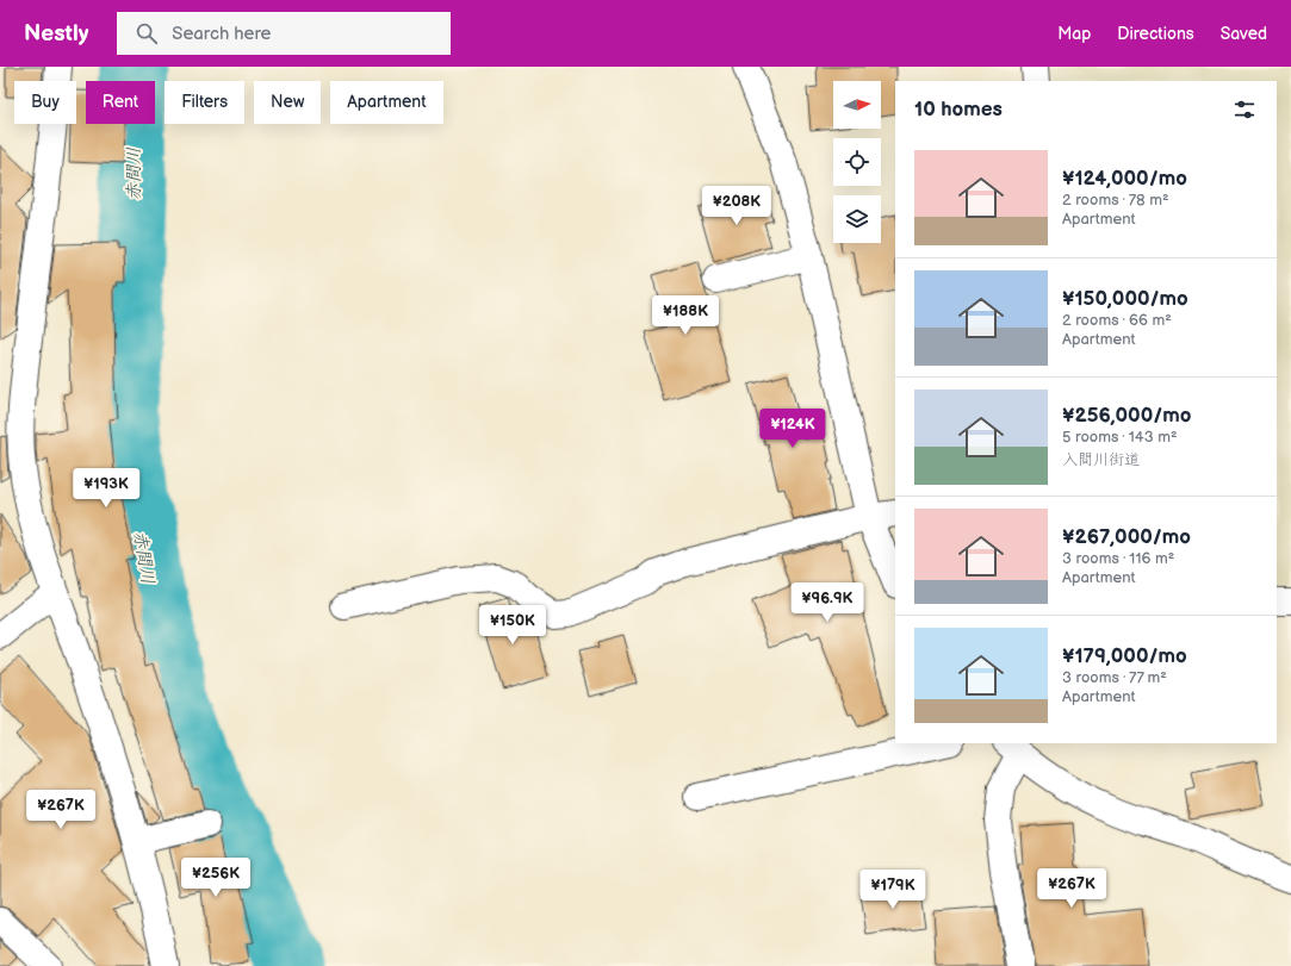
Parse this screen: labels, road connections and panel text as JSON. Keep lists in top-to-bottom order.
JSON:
{
  "water": ["赤間川"],
  "north": "right",
  "page": {
    "header": "Nestly",
    "search": "Search here",
    "nav": ["Map", "Directions", "Saved"],
    "chip": [
      "Buy",
      "Rent",
      "Filters",
      "New",
      "Apartment"
    ],
    "heading": "10 homes",
    "list": [
      {
        "name": "¥124,000/mo",
        "note": "2 rooms · 78 m² · Apartment"
      },
      {
        "name": "¥150,000/mo",
        "note": "2 rooms · 66 m² · Apartment"
      },
      {
        "name": "¥256,000/mo",
        "note": "5 rooms · 143 m² · 入間川街道"
      },
      {
        "name": "¥267,000/mo",
        "note": "3 rooms · 116 m² · Apartment"
      },
      {
        "name": "¥179,000/mo",
        "note": "3 rooms · 77 m² · Apartment"
      }
    ],
    "price": [
      "¥208K",
      "¥188K",
      "¥124K",
      "¥193K",
      "¥96.9K",
      "¥150K",
      "¥267K",
      "¥256K",
      "¥267K",
      "¥179K"
    ]
  }
}
